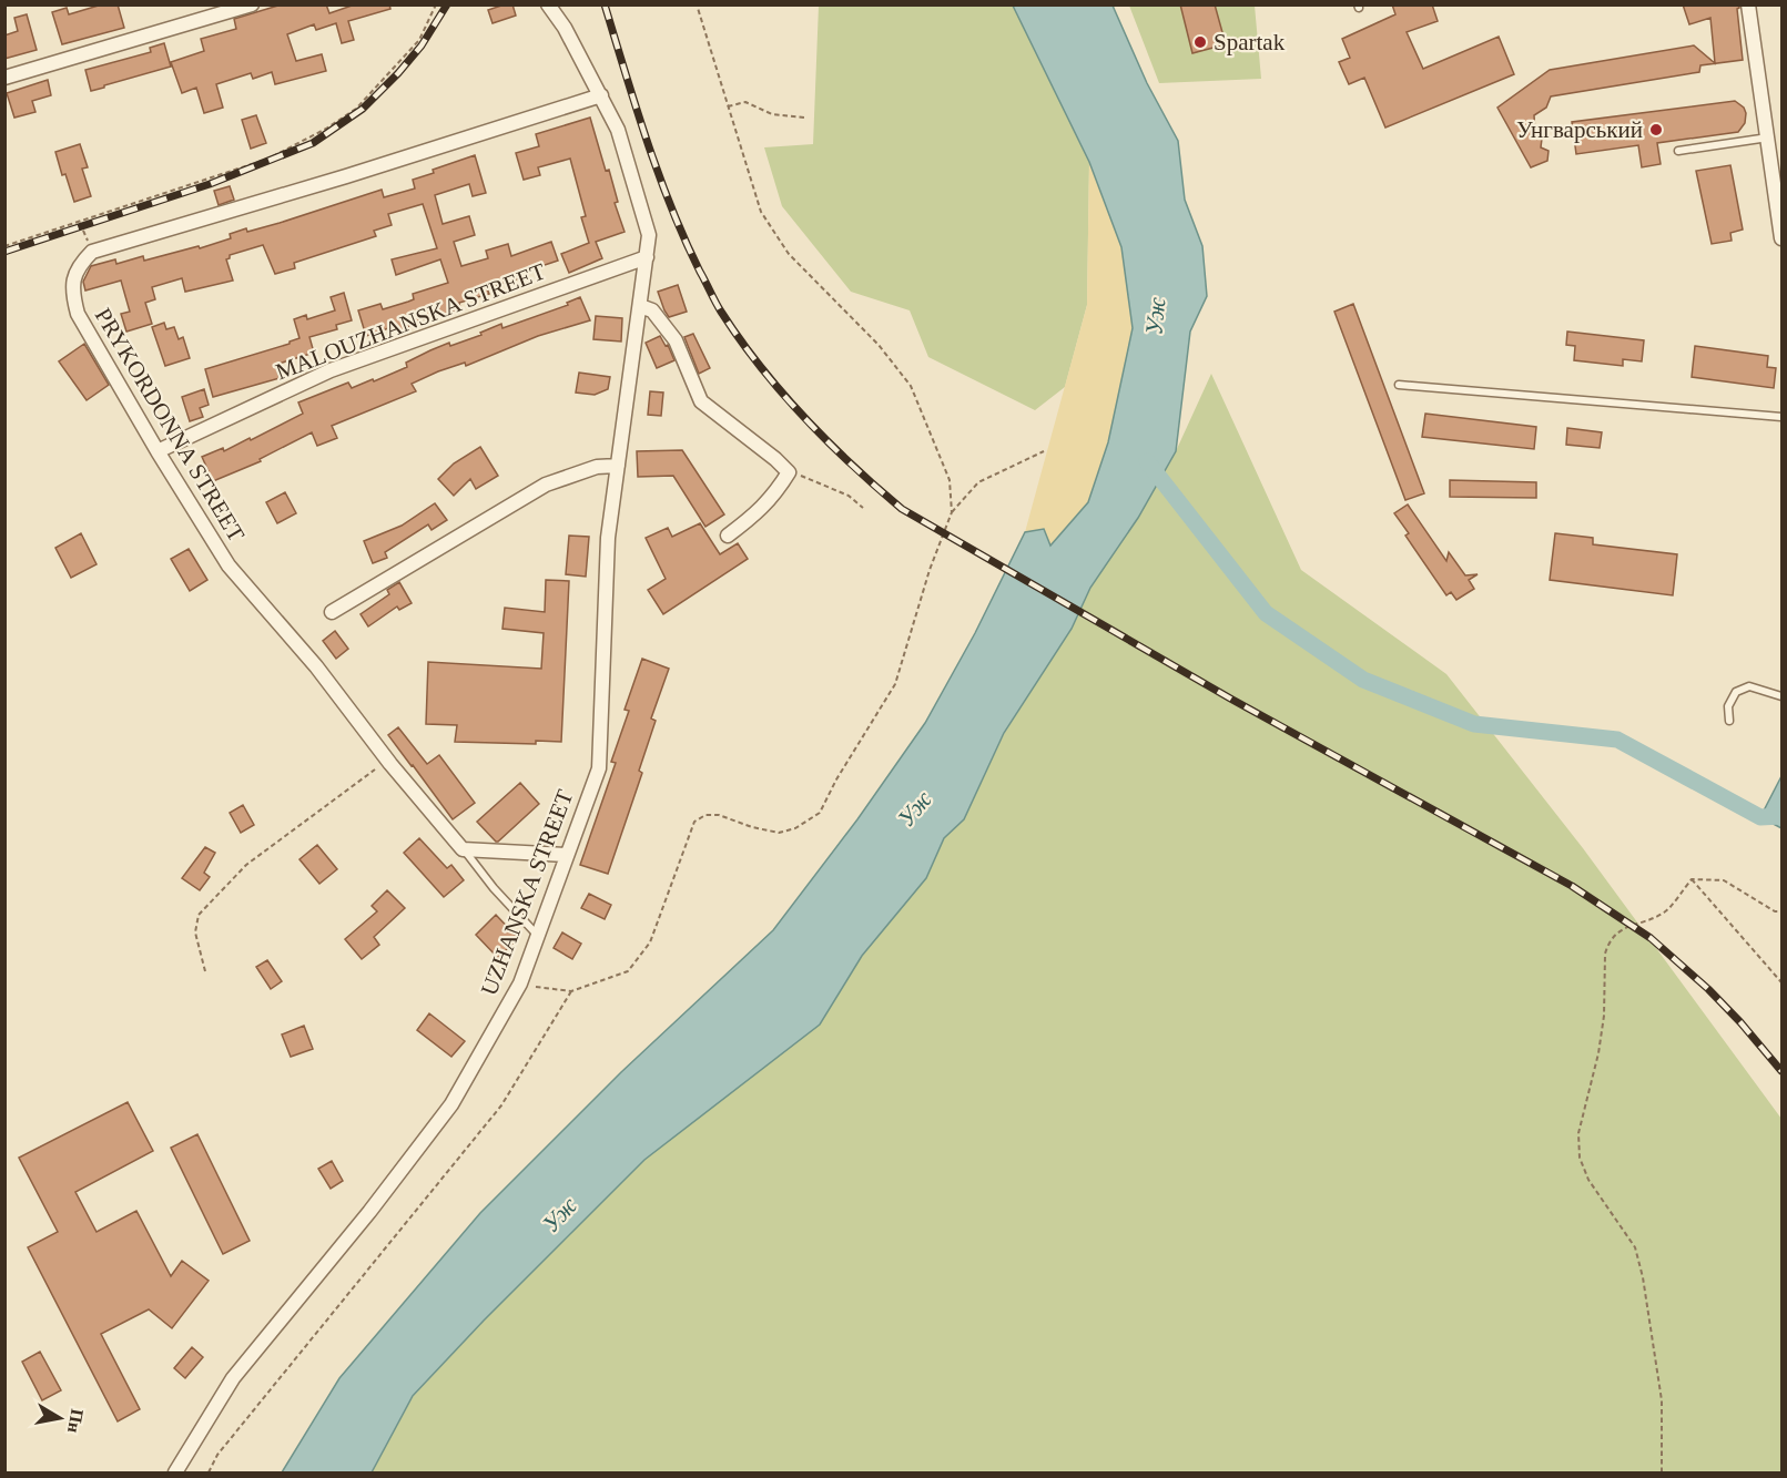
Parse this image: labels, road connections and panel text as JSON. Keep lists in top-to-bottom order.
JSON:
{
  "streets": {
    "street": ["MALOUZHANSKA STREET", "PRYKORDONNA STREET", "UZHANSKA STREET"]
  },
  "crossings": [
    ["MALOUZHANSKA STREET", "PRYKORDONNA STREET"],
    ["MALOUZHANSKA STREET", "UZHANSKA STREET"],
    ["PRYKORDONNA STREET", "UZHANSKA STREET"]
  ],
  "water": ["Уж"],
  "places": ["Spartak", "Унгварський"],
  "north": "right"
}
